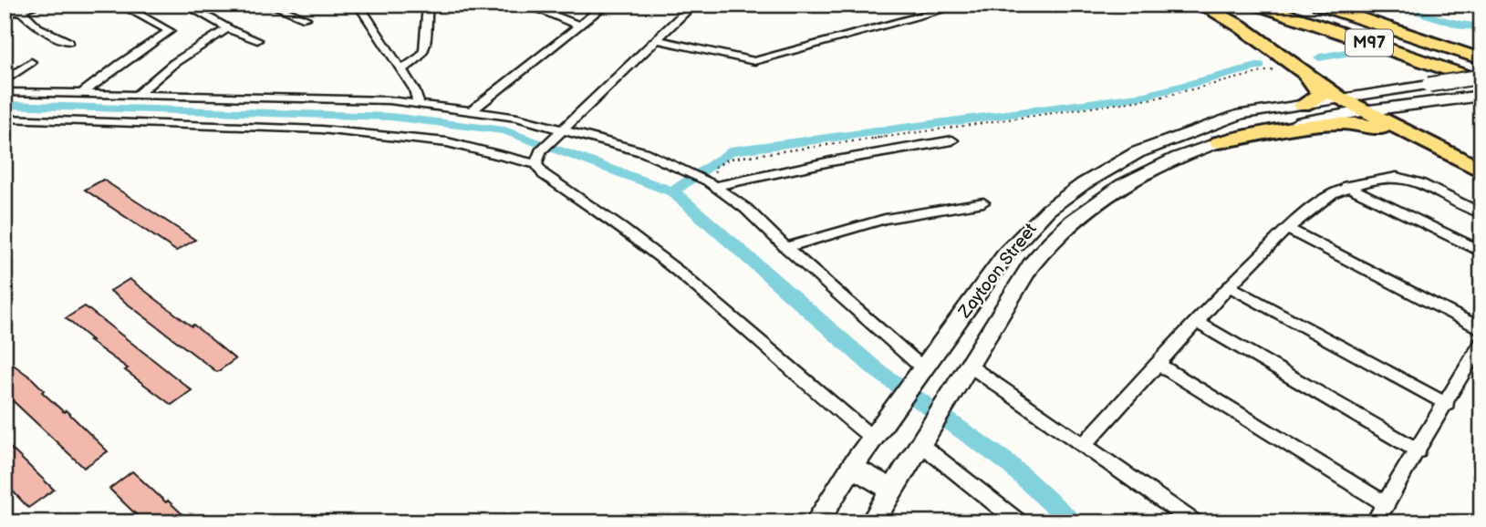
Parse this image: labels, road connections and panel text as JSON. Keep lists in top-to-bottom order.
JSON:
{
  "streets": {
    "highway": ["M97"],
    "main road": ["Zaytoon Street"]
  },
  "crossings": [
    ["M97", "Zaytoon Street"]
  ]
}
